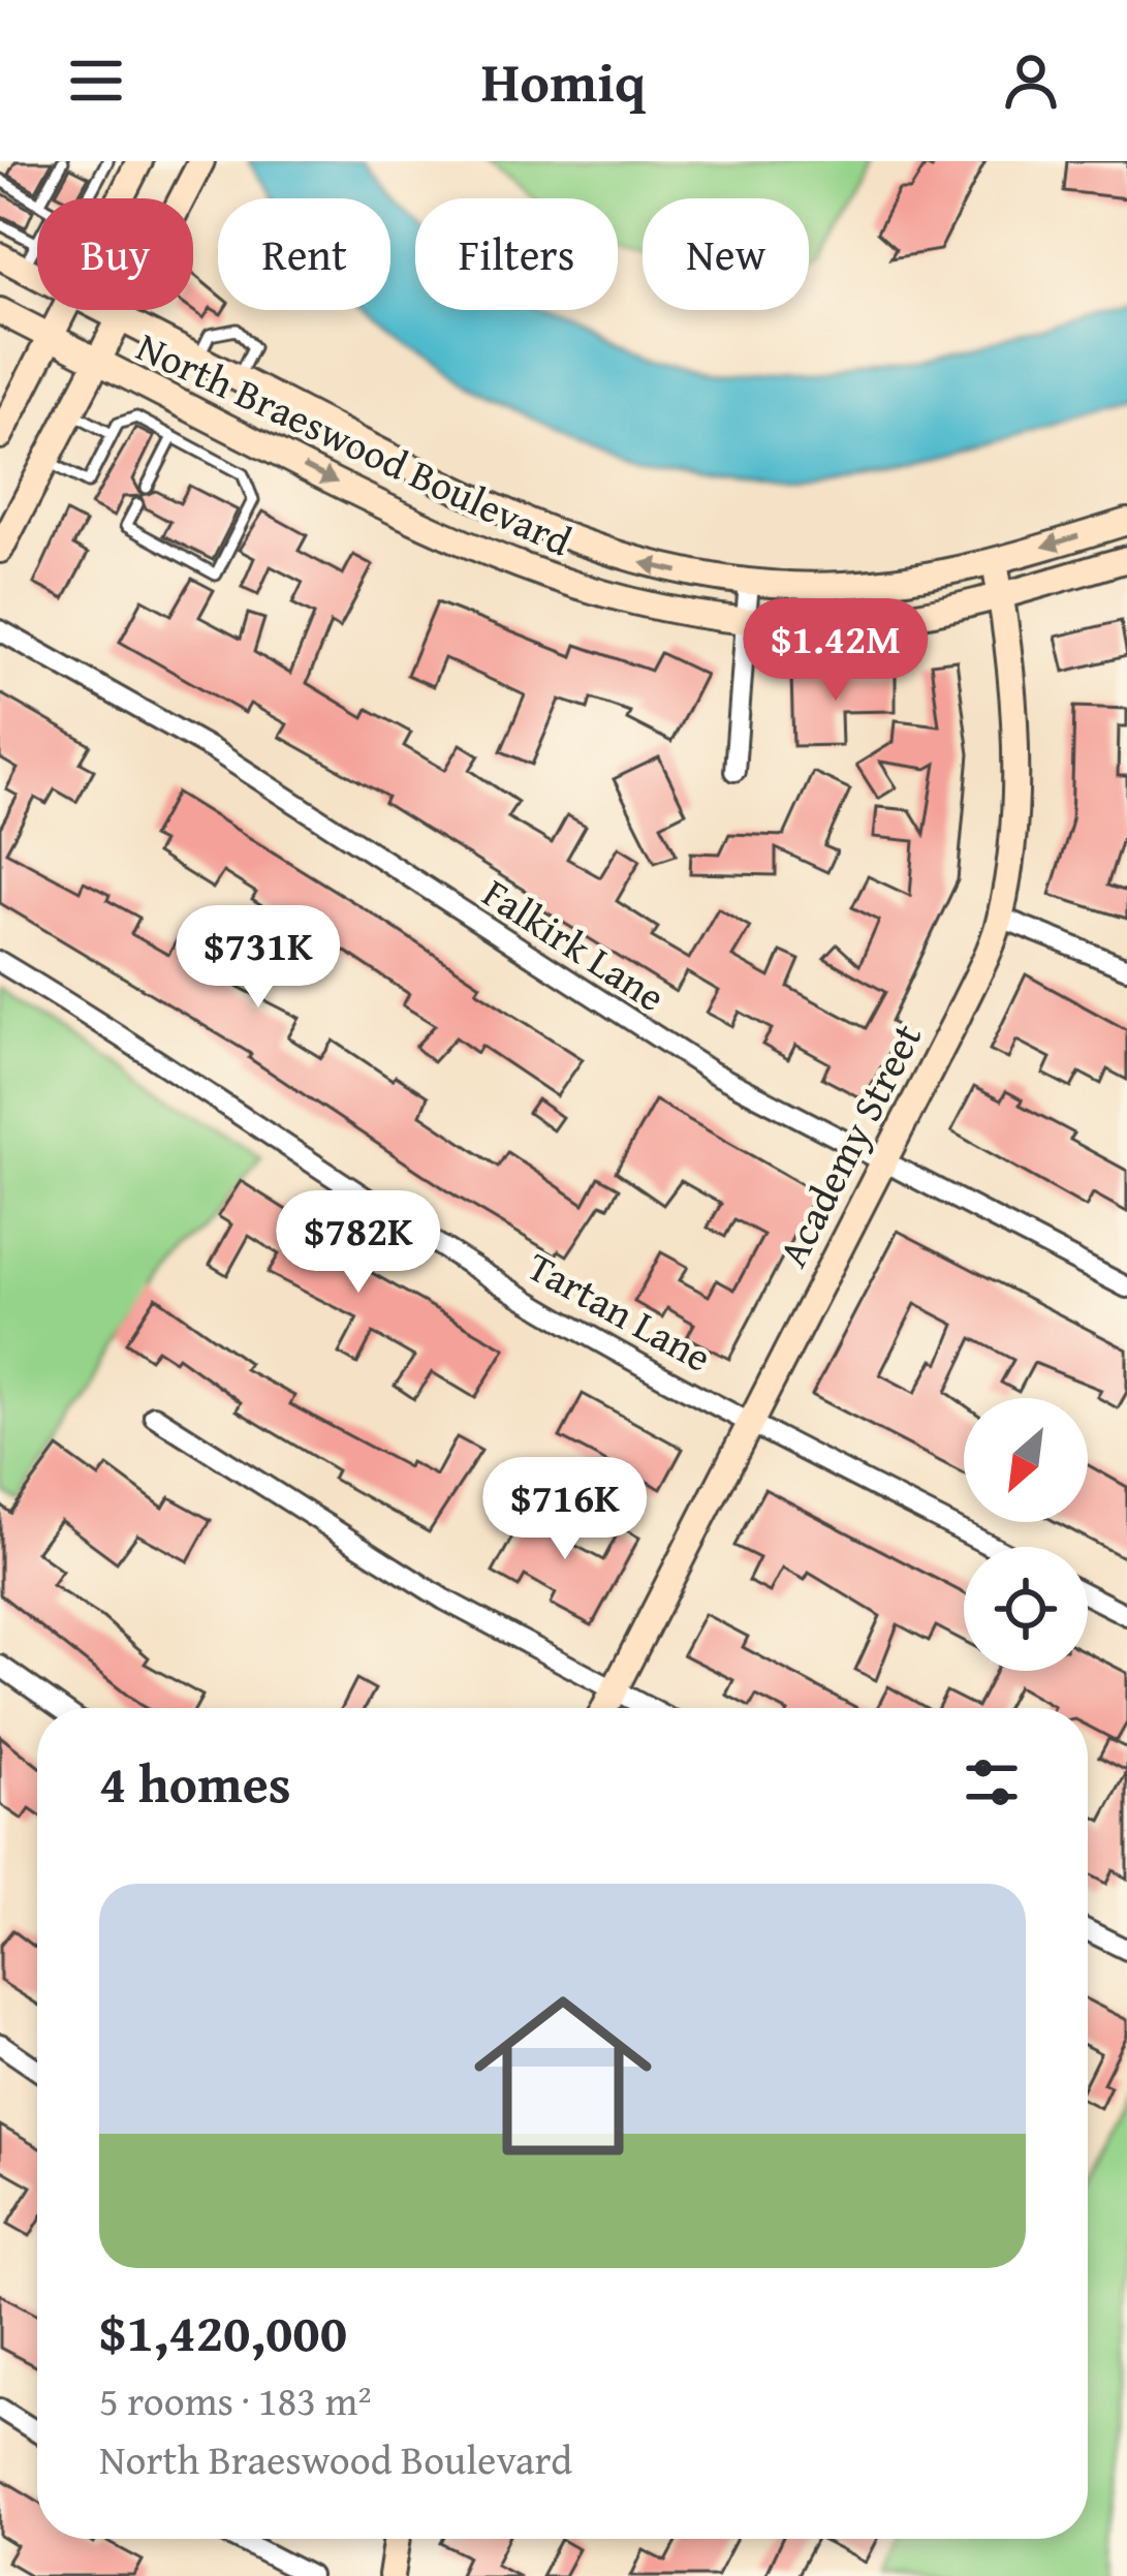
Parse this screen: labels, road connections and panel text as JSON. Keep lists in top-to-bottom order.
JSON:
{
  "streets": {
    "main road": ["North Braeswood Boulevard", "Academy Street"],
    "street": ["Falkirk Lane", "Tartan Lane"]
  },
  "crossings": [
    ["North Braeswood Boulevard", "Academy Street"],
    ["Falkirk Lane", "Academy Street"],
    ["Academy Street", "Tartan Lane"]
  ],
  "north": "bottom left",
  "page": {
    "header": "Homiq",
    "chip": [
      "Buy",
      "Rent",
      "Filters",
      "New"
    ],
    "price": [
      "$1.42M",
      "$731K",
      "$782K",
      "$716K"
    ],
    "heading": "4 homes",
    "list": [
      {
        "name": "$1,420,000",
        "note": "5 rooms · 183 m² · North Braeswood Boulevard"
      }
    ]
  }
}
